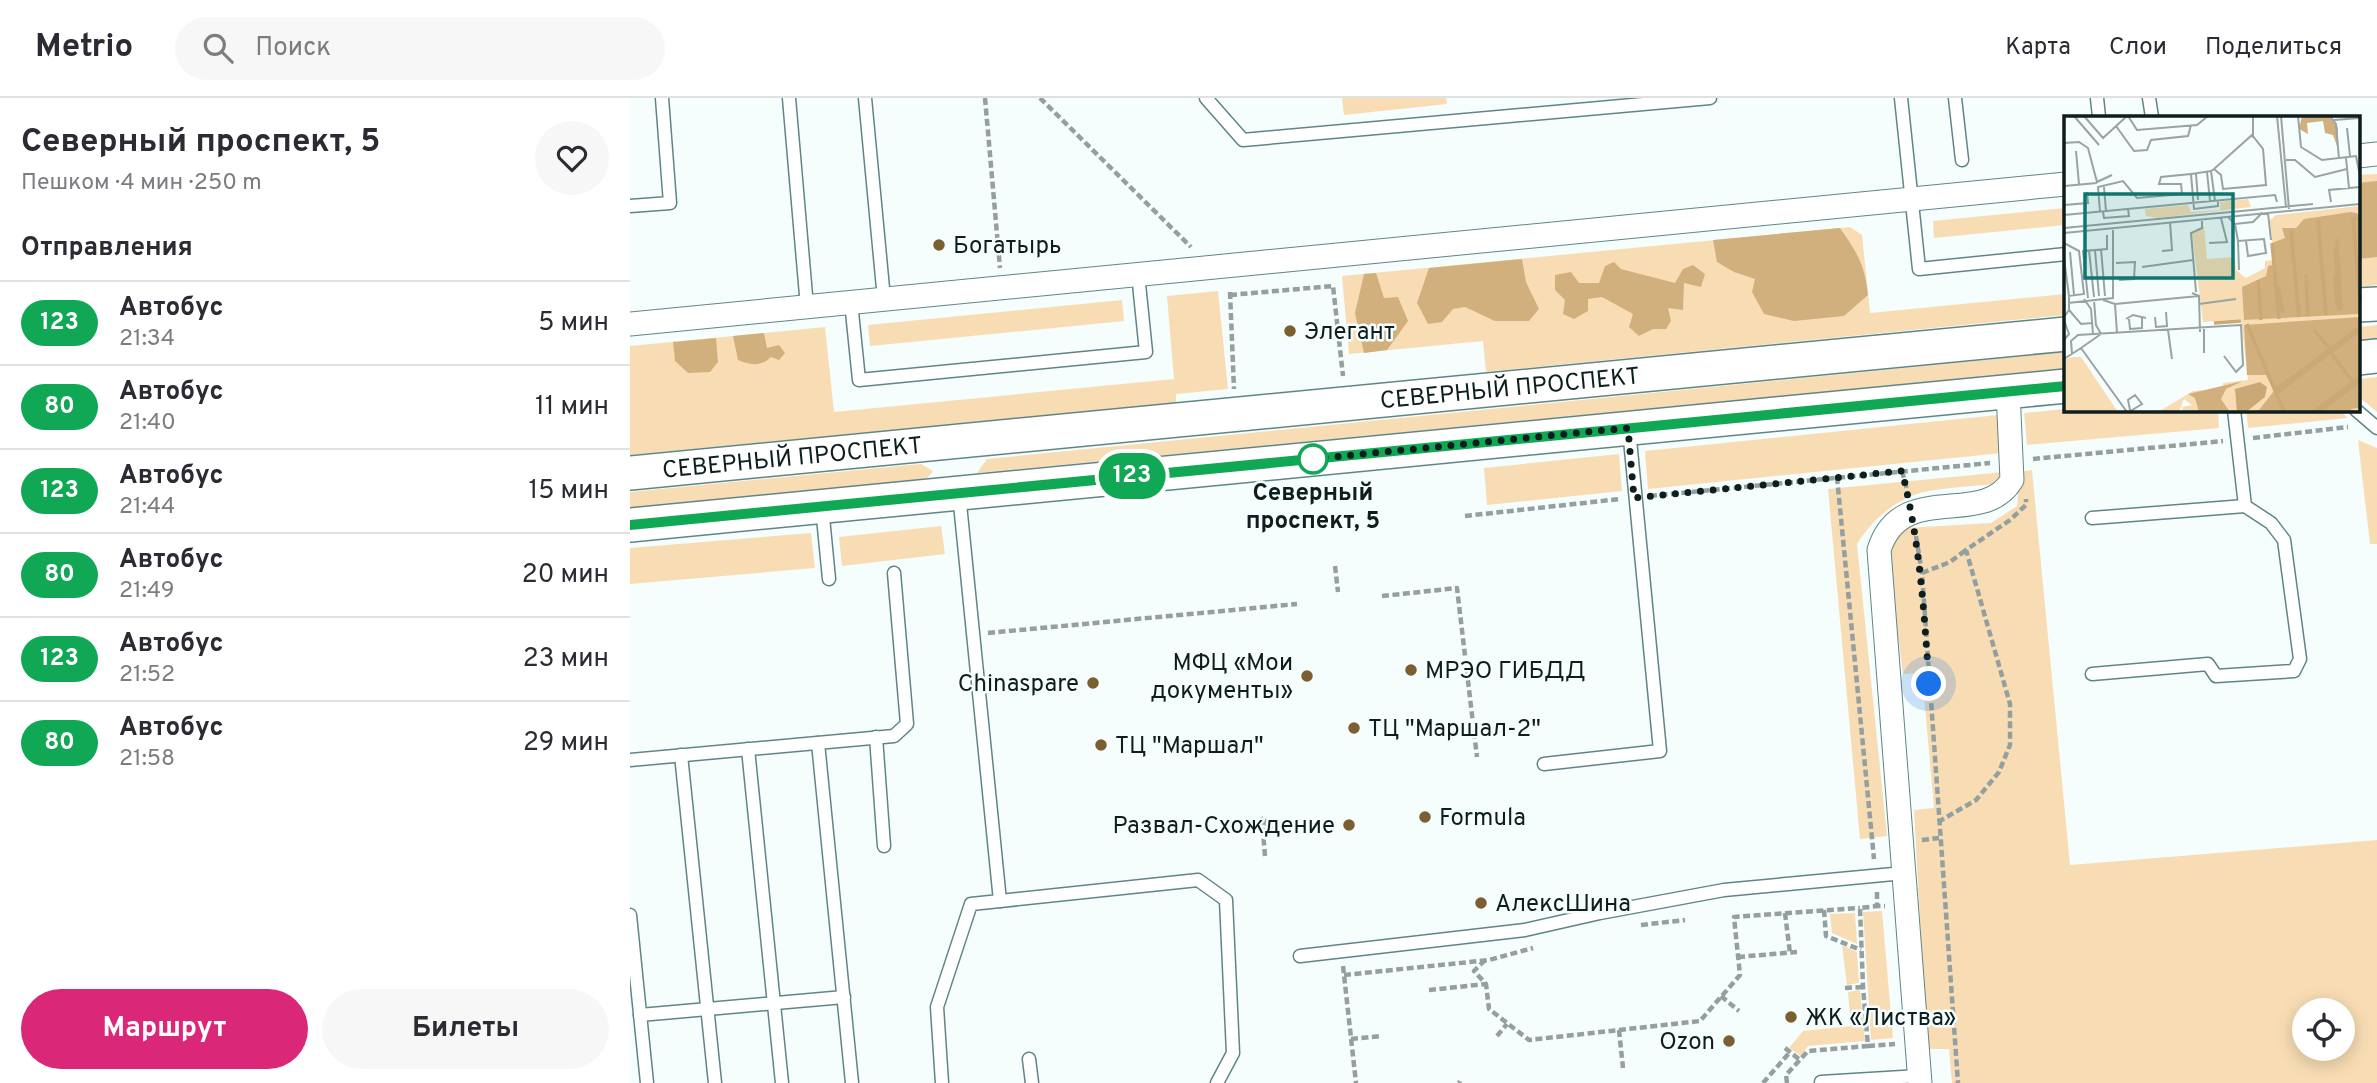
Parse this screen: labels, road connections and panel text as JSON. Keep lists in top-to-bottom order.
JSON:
{
  "streets": {
    "main road": ["СЕВЕРНЫЙ ПРОСПЕКТ"]
  },
  "places": [
    "Богатырь",
    "Элегант",
    "Северный проспект, 5",
    "МРЭО ГИБДД",
    "МФЦ «Мои документы»",
    "Chinaspare",
    "ТЦ \"Маршал-2\"",
    "ТЦ \"Маршал\"",
    "Formula",
    "Развал-Схождение",
    "АлексШина",
    "ЖК «Листва»",
    "Ozon"
  ],
  "lines": ["bus line 123"],
  "page": {
    "header": "Metrio",
    "search": "Поиск",
    "nav": ["Карта", "Слои", "Поделиться"],
    "heading": [
      ["Северный проспект, 5", "Пешком · 4 мин · 250 m"],
      "Отправления"
    ],
    "on_map": "123",
    "list": [
      {
        "mark": "123",
        "name": "Автобус",
        "note": "21:34",
        "value": "5 мин"
      },
      {
        "mark": "80",
        "name": "Автобус",
        "note": "21:40",
        "value": "11 мин"
      },
      {
        "mark": "123",
        "name": "Автобус",
        "note": "21:44",
        "value": "15 мин"
      },
      {
        "mark": "80",
        "name": "Автобус",
        "note": "21:49",
        "value": "20 мин"
      },
      {
        "mark": "123",
        "name": "Автобус",
        "note": "21:52",
        "value": "23 мин"
      },
      {
        "mark": "80",
        "name": "Автобус",
        "note": "21:58",
        "value": "29 мин"
      }
    ],
    "buttons": ["Маршрут", "Билеты"]
  }
}
